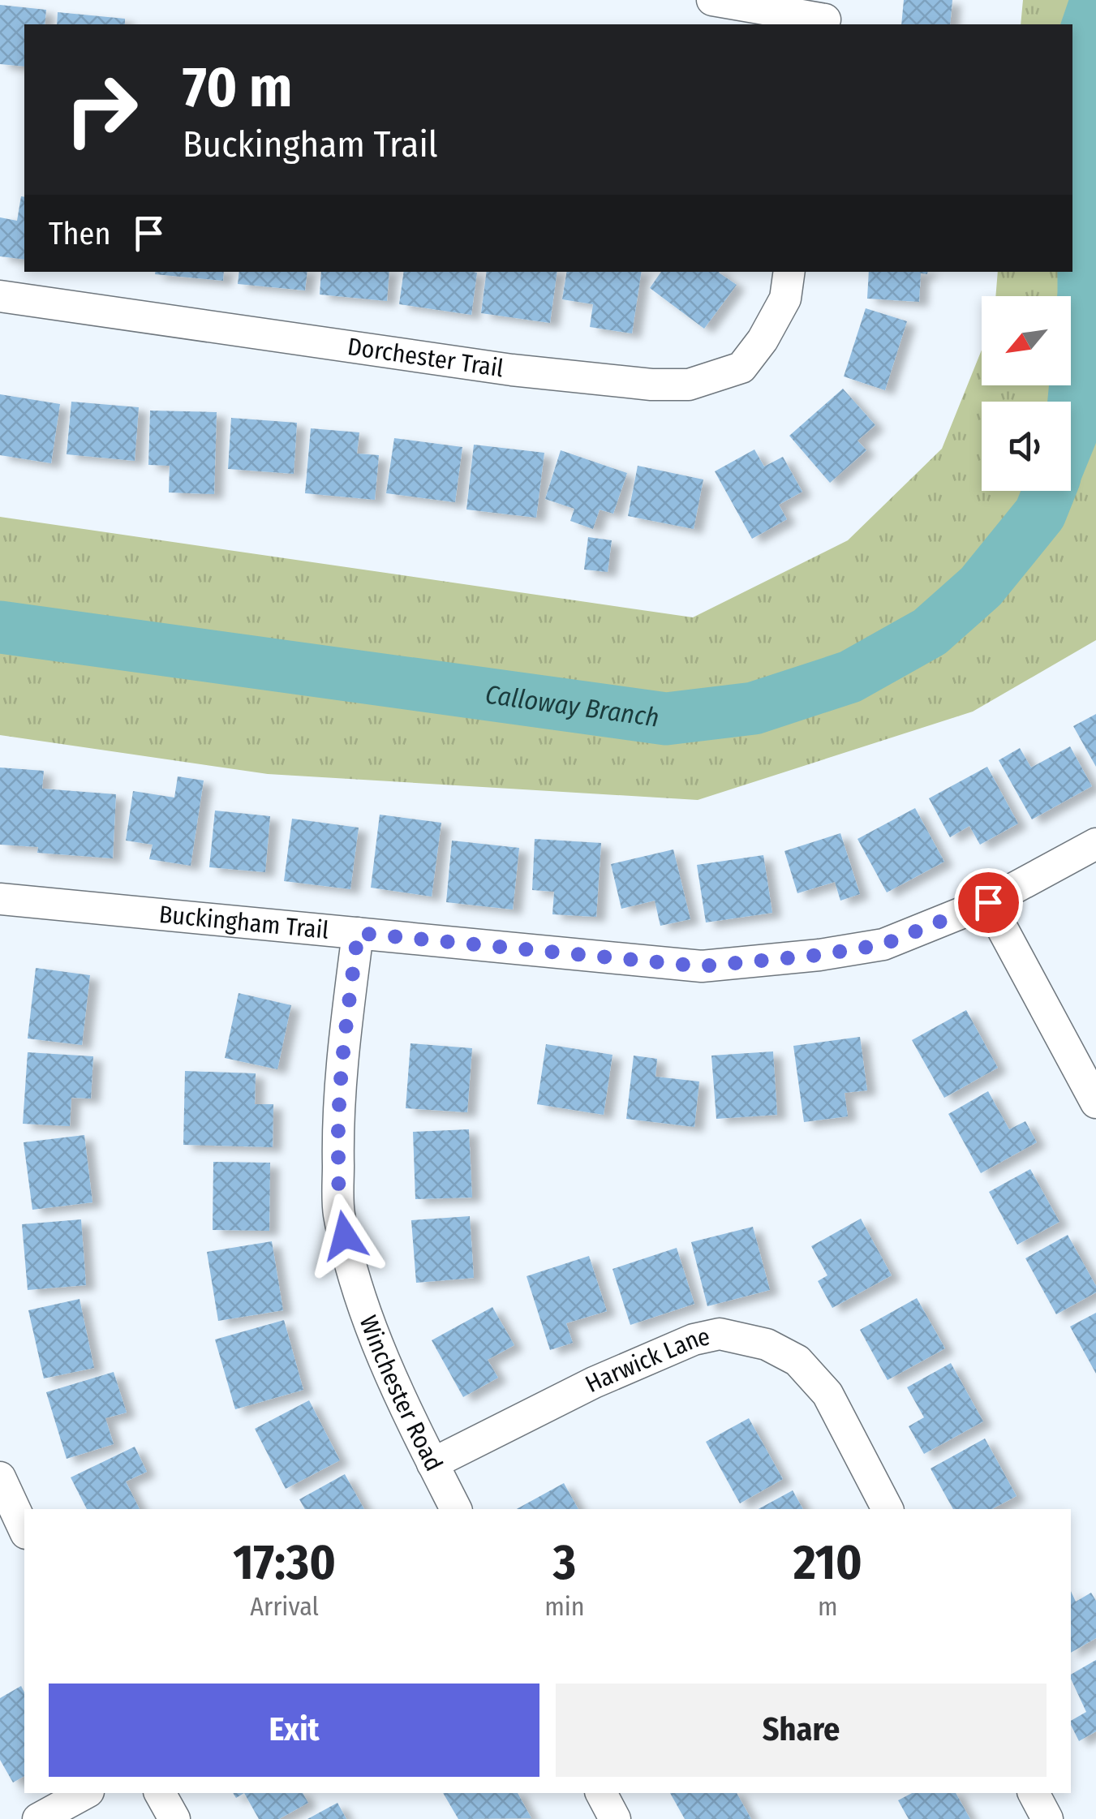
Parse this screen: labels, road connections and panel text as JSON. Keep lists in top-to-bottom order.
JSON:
{
  "streets": {
    "street": [
      "Dorchester Trail",
      "Buckingham Trail",
      "Harwick Lane",
      "Winchester Road"
    ]
  },
  "crossings": [
    ["Buckingham Trail", "Winchester Road"],
    ["Harwick Lane", "Winchester Road"]
  ],
  "water": ["Calloway Branch"],
  "north": "bottom left",
  "page": {
    "turn": ["70 m", "Buckingham Trail"],
    "then": "Then",
    "eta": [
      "17:30",
      "Arrival",
      "3",
      "min",
      "210",
      "m"
    ],
    "buttons": ["Exit", "Share"]
  }
}
